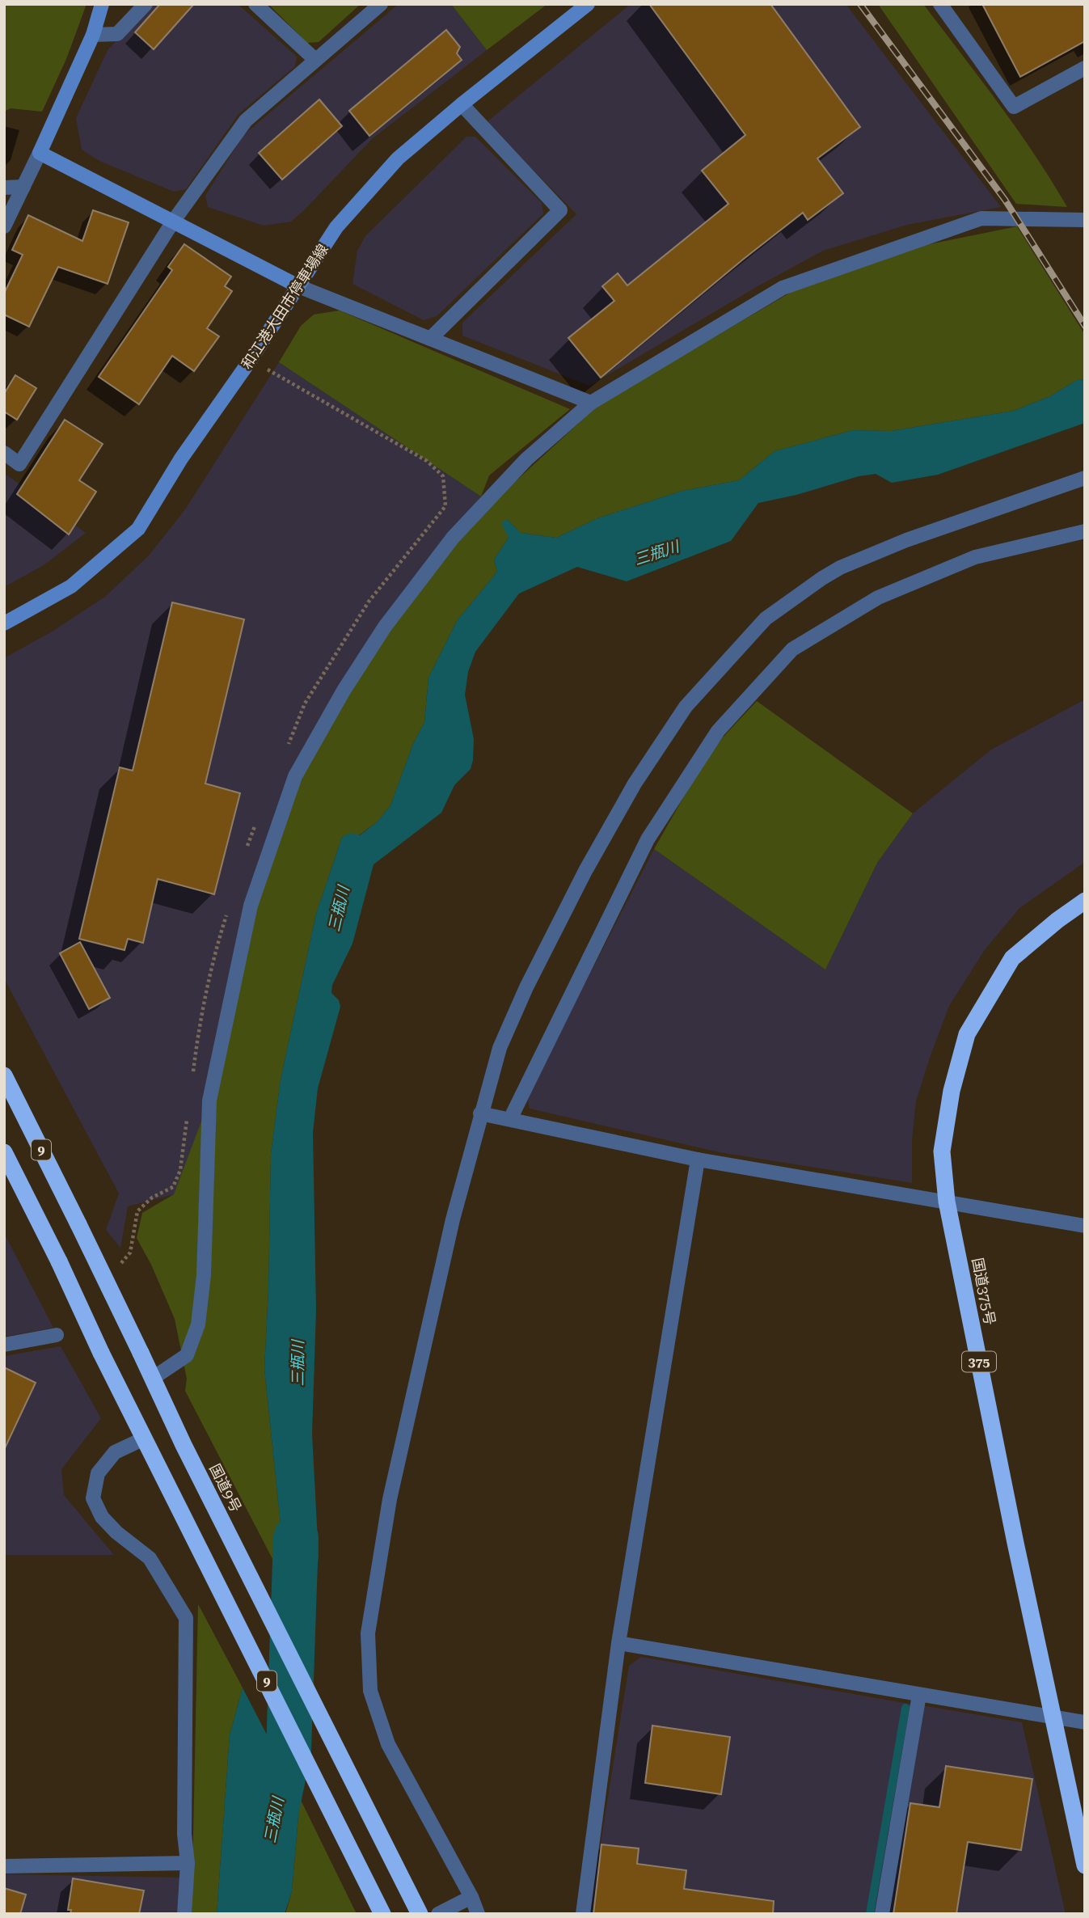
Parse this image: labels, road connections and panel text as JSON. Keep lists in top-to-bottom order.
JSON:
{
  "streets": {
    "highway": [
      "9",
      "国道375号",
      "375",
      "国道9号"
    ],
    "main road": ["和江港大田市停車場線"]
  },
  "water": ["三瓶川"]
}
